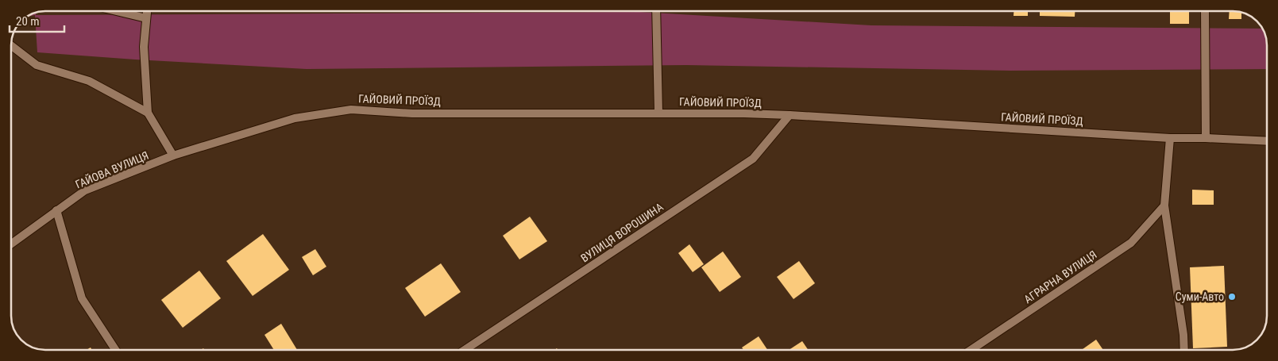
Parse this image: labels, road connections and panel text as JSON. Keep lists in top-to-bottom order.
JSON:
{
  "streets": {
    "street": [
      "ГАЙОВИЙ ПРОЇЗД",
      "ГАЙОВА ВУЛИЦЯ",
      "ВУЛИЦЯ ВОРОШИНА",
      "АГРАРНА ВУЛИЦЯ"
    ]
  },
  "crossings": [
    ["ГАЙОВИЙ ПРОЇЗД", "ГАЙОВА ВУЛИЦЯ"],
    ["ГАЙОВИЙ ПРОЇЗД", "ВУЛИЦЯ ВОРОШИНА"]
  ],
  "places": ["Суми-Авто"],
  "scale_bar": "20 m"
}
